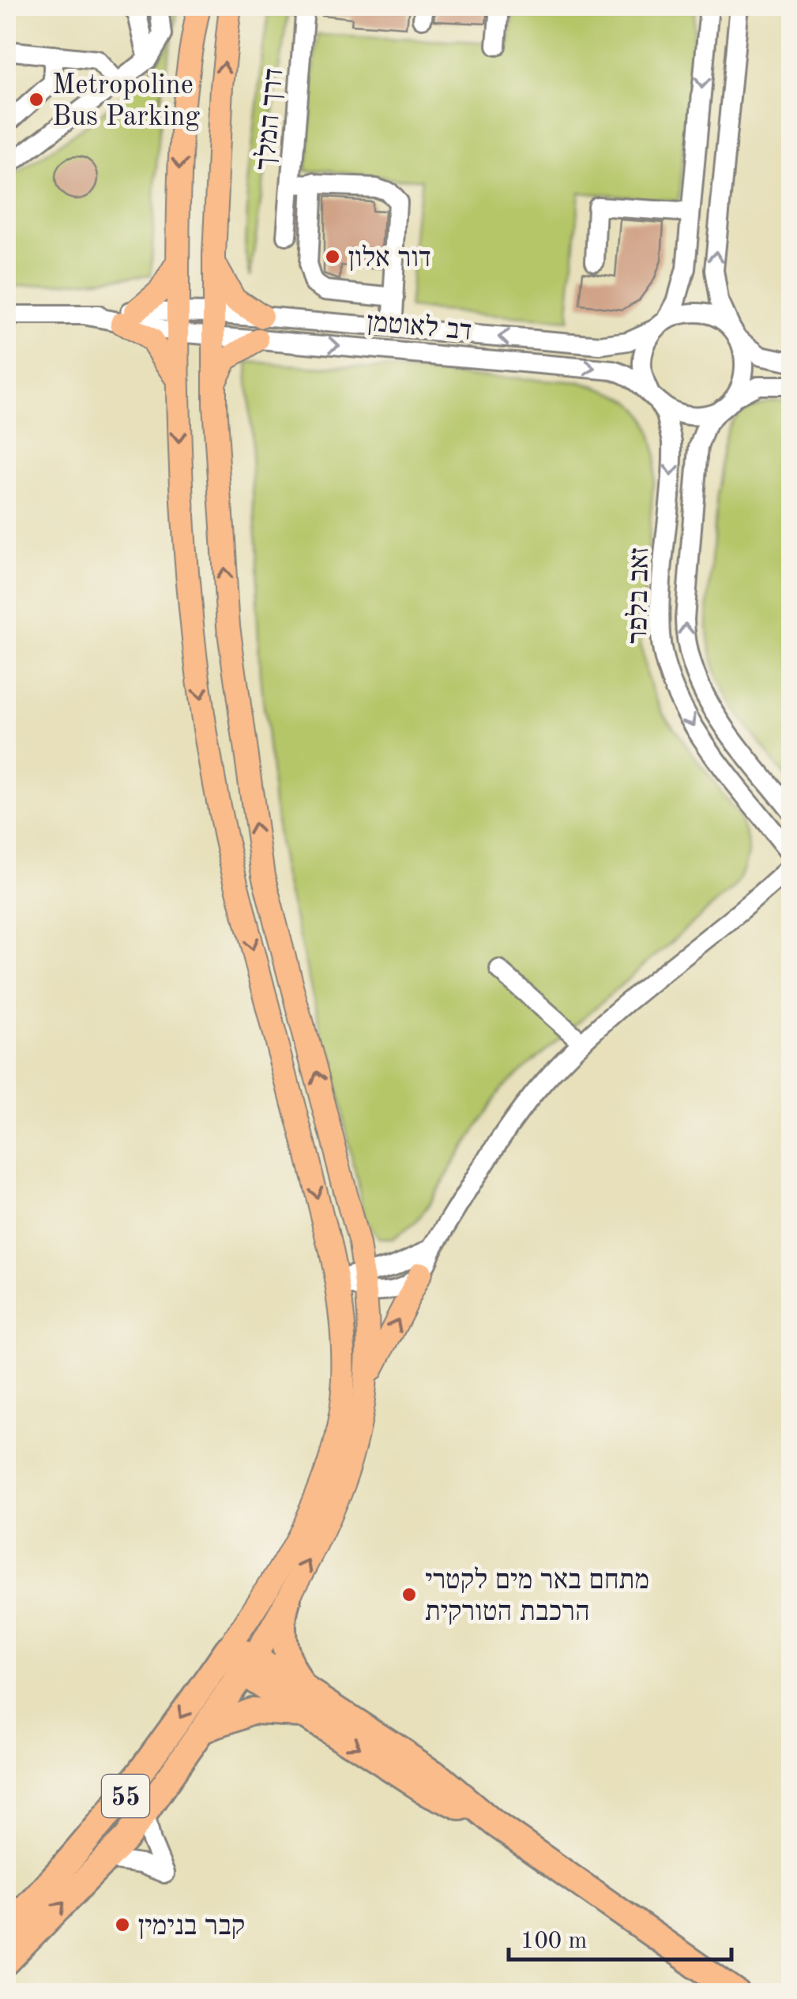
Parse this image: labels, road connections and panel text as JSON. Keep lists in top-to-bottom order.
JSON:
{
  "streets": {
    "highway": ["55"],
    "street": ["דרך המלך", "דב לאוטמן", "זאב בלפר"]
  },
  "crossings": [
    ["דב לאוטמן", "זאב בלפר"]
  ],
  "places": [
    "Metropoline Bus Parking",
    "דור אלון",
    "מתחם באר מים לקטרי הרכבת הטורקית",
    "קבר בנימין"
  ],
  "scale_bar": "100 m"
}
